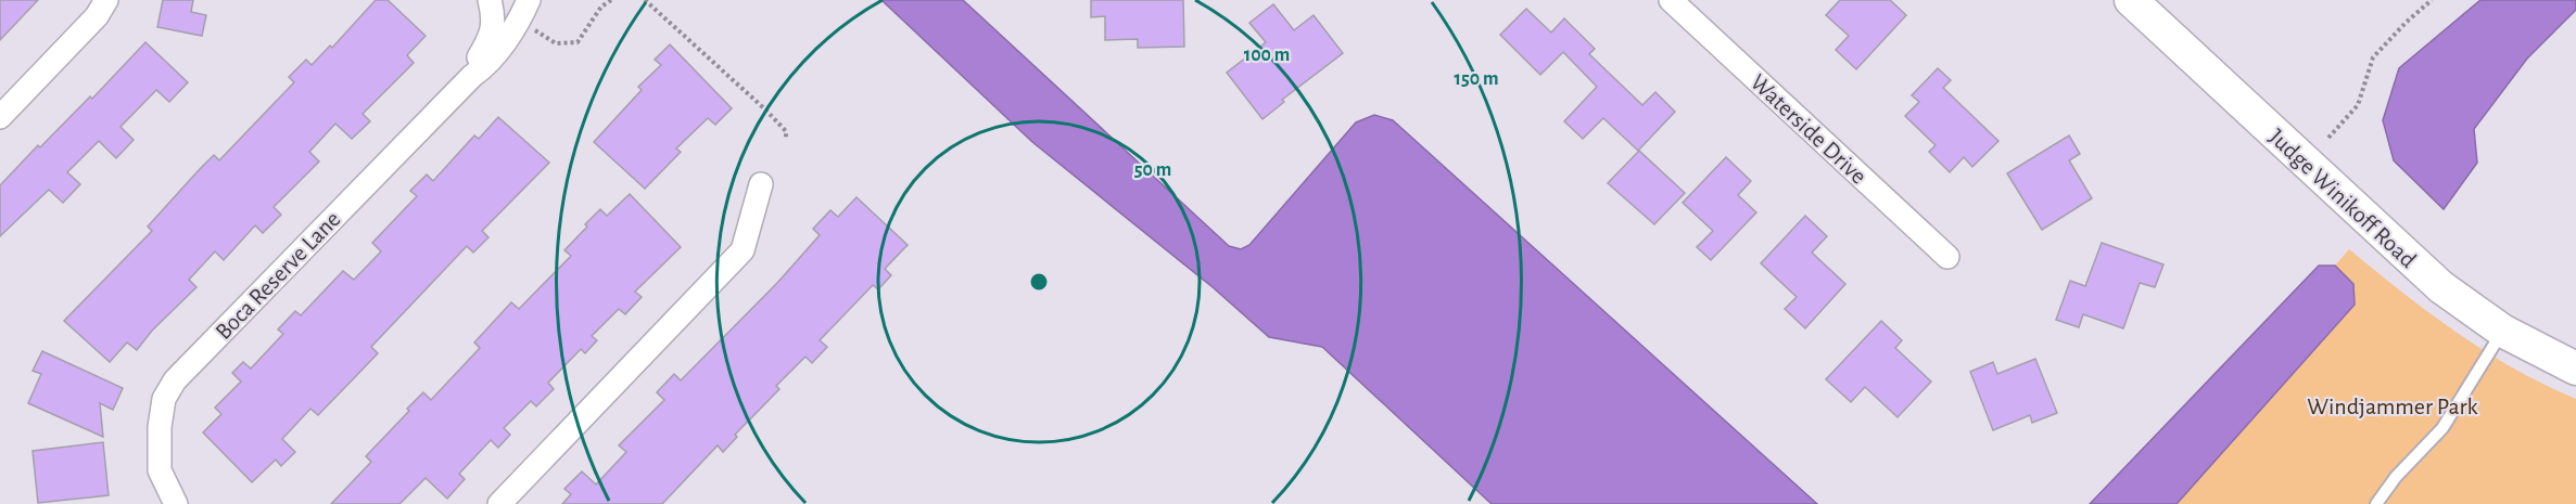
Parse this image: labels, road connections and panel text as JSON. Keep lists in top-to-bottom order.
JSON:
{
  "streets": {
    "street": ["Waterside Drive", "Judge Winikoff Road", "Boca Reserve Lane"]
  },
  "parks": ["Windjammer Park"],
  "rings": ["100 m", "150 m", "50 m"]
}
